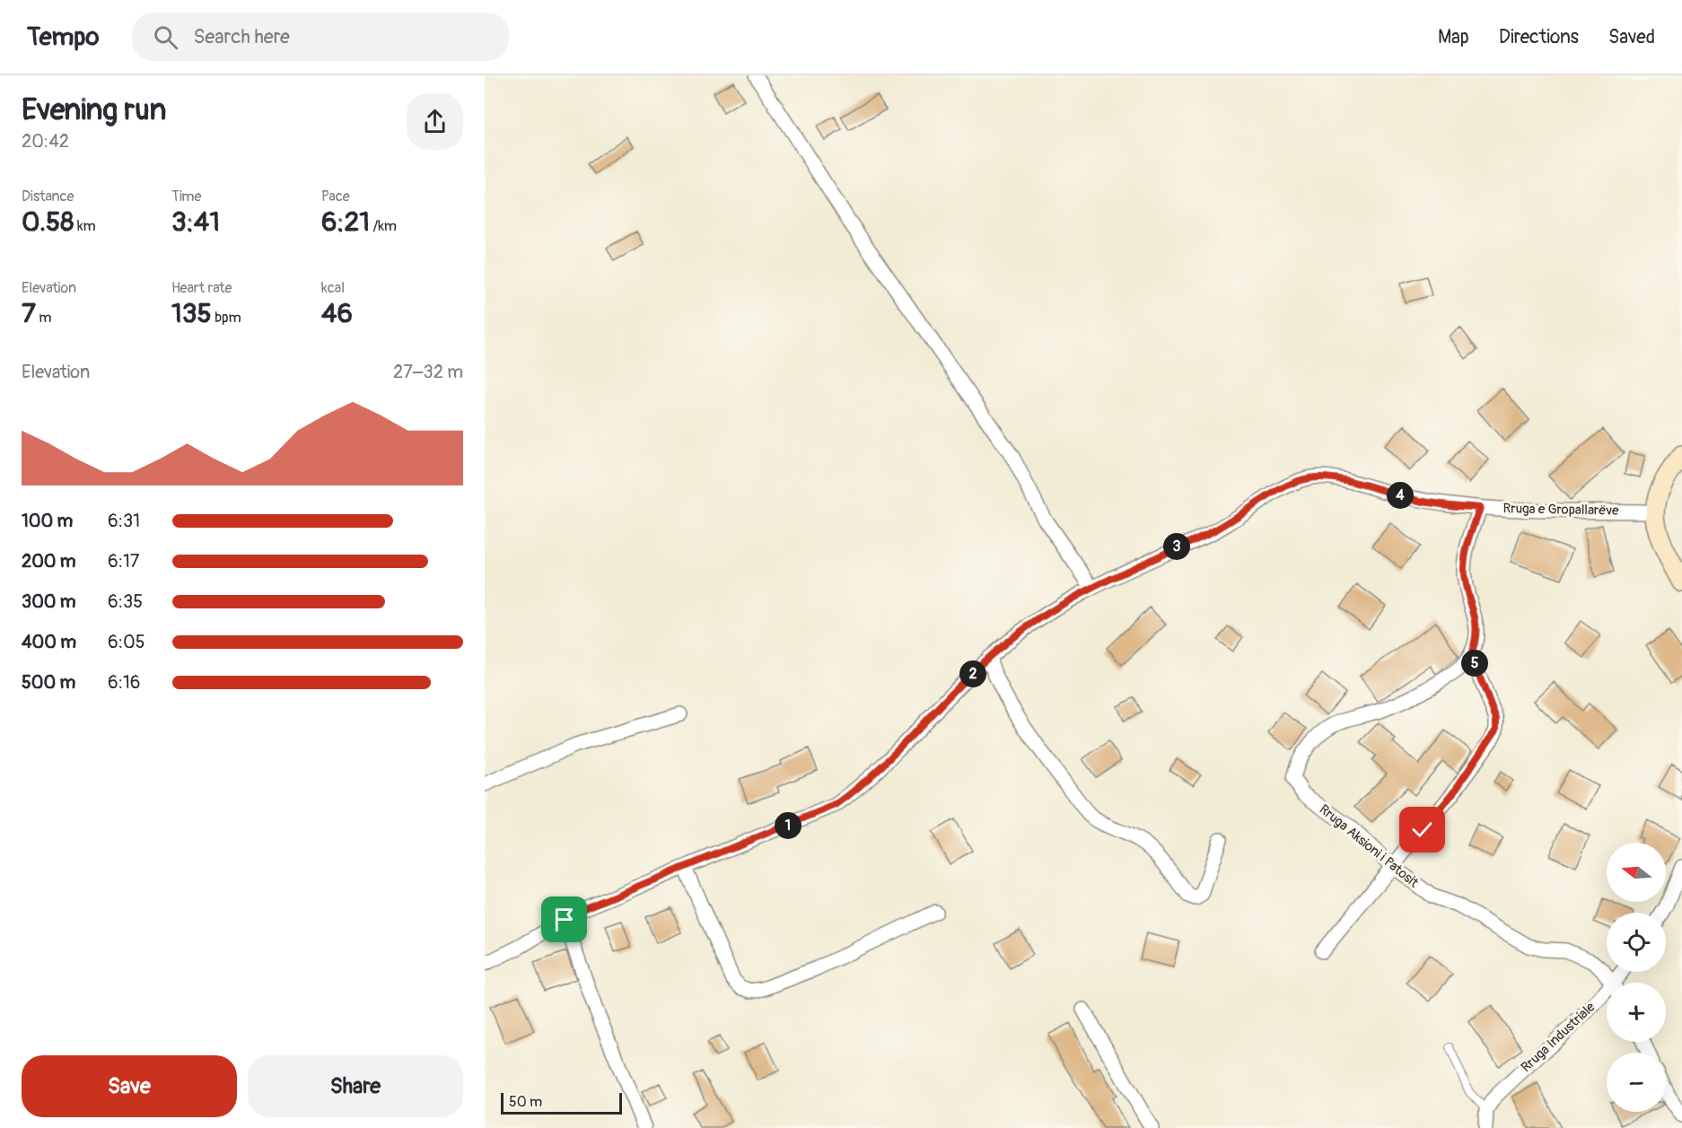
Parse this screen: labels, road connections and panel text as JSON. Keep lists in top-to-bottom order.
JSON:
{
  "streets": {
    "street": ["Rruga e Gropallarëve", "Rruga Aksioni i Patosit", "Rruga Industriale"]
  },
  "scale_bar": "50 m",
  "north": "left",
  "page": {
    "header": "Tempo",
    "search": "Search here",
    "nav": ["Map", "Directions", "Saved"],
    "heading": ["Evening run", "20:42"],
    "stats": [
      ["Distance", "0.58 km"],
      ["Time", "3:41"],
      ["Pace", "6:21 /km"],
      ["Elevation", "7 m"],
      ["Heart rate", "135 bpm"],
      ["kcal", "46"]
    ],
    "chart": ["Elevation", "27–32 m"],
    "pins": [
      "4",
      "3",
      "5",
      "2",
      "1"
    ],
    "list": [
      {
        "name": "100 m",
        "note": "6:31"
      },
      {
        "name": "200 m",
        "note": "6:17"
      },
      {
        "name": "300 m",
        "note": "6:35"
      },
      {
        "name": "400 m",
        "note": "6:05"
      },
      {
        "name": "500 m",
        "note": "6:16"
      }
    ],
    "map_buttons": ["+", "−"],
    "buttons": ["Save", "Share"],
    "scale": "50 m"
  }
}
